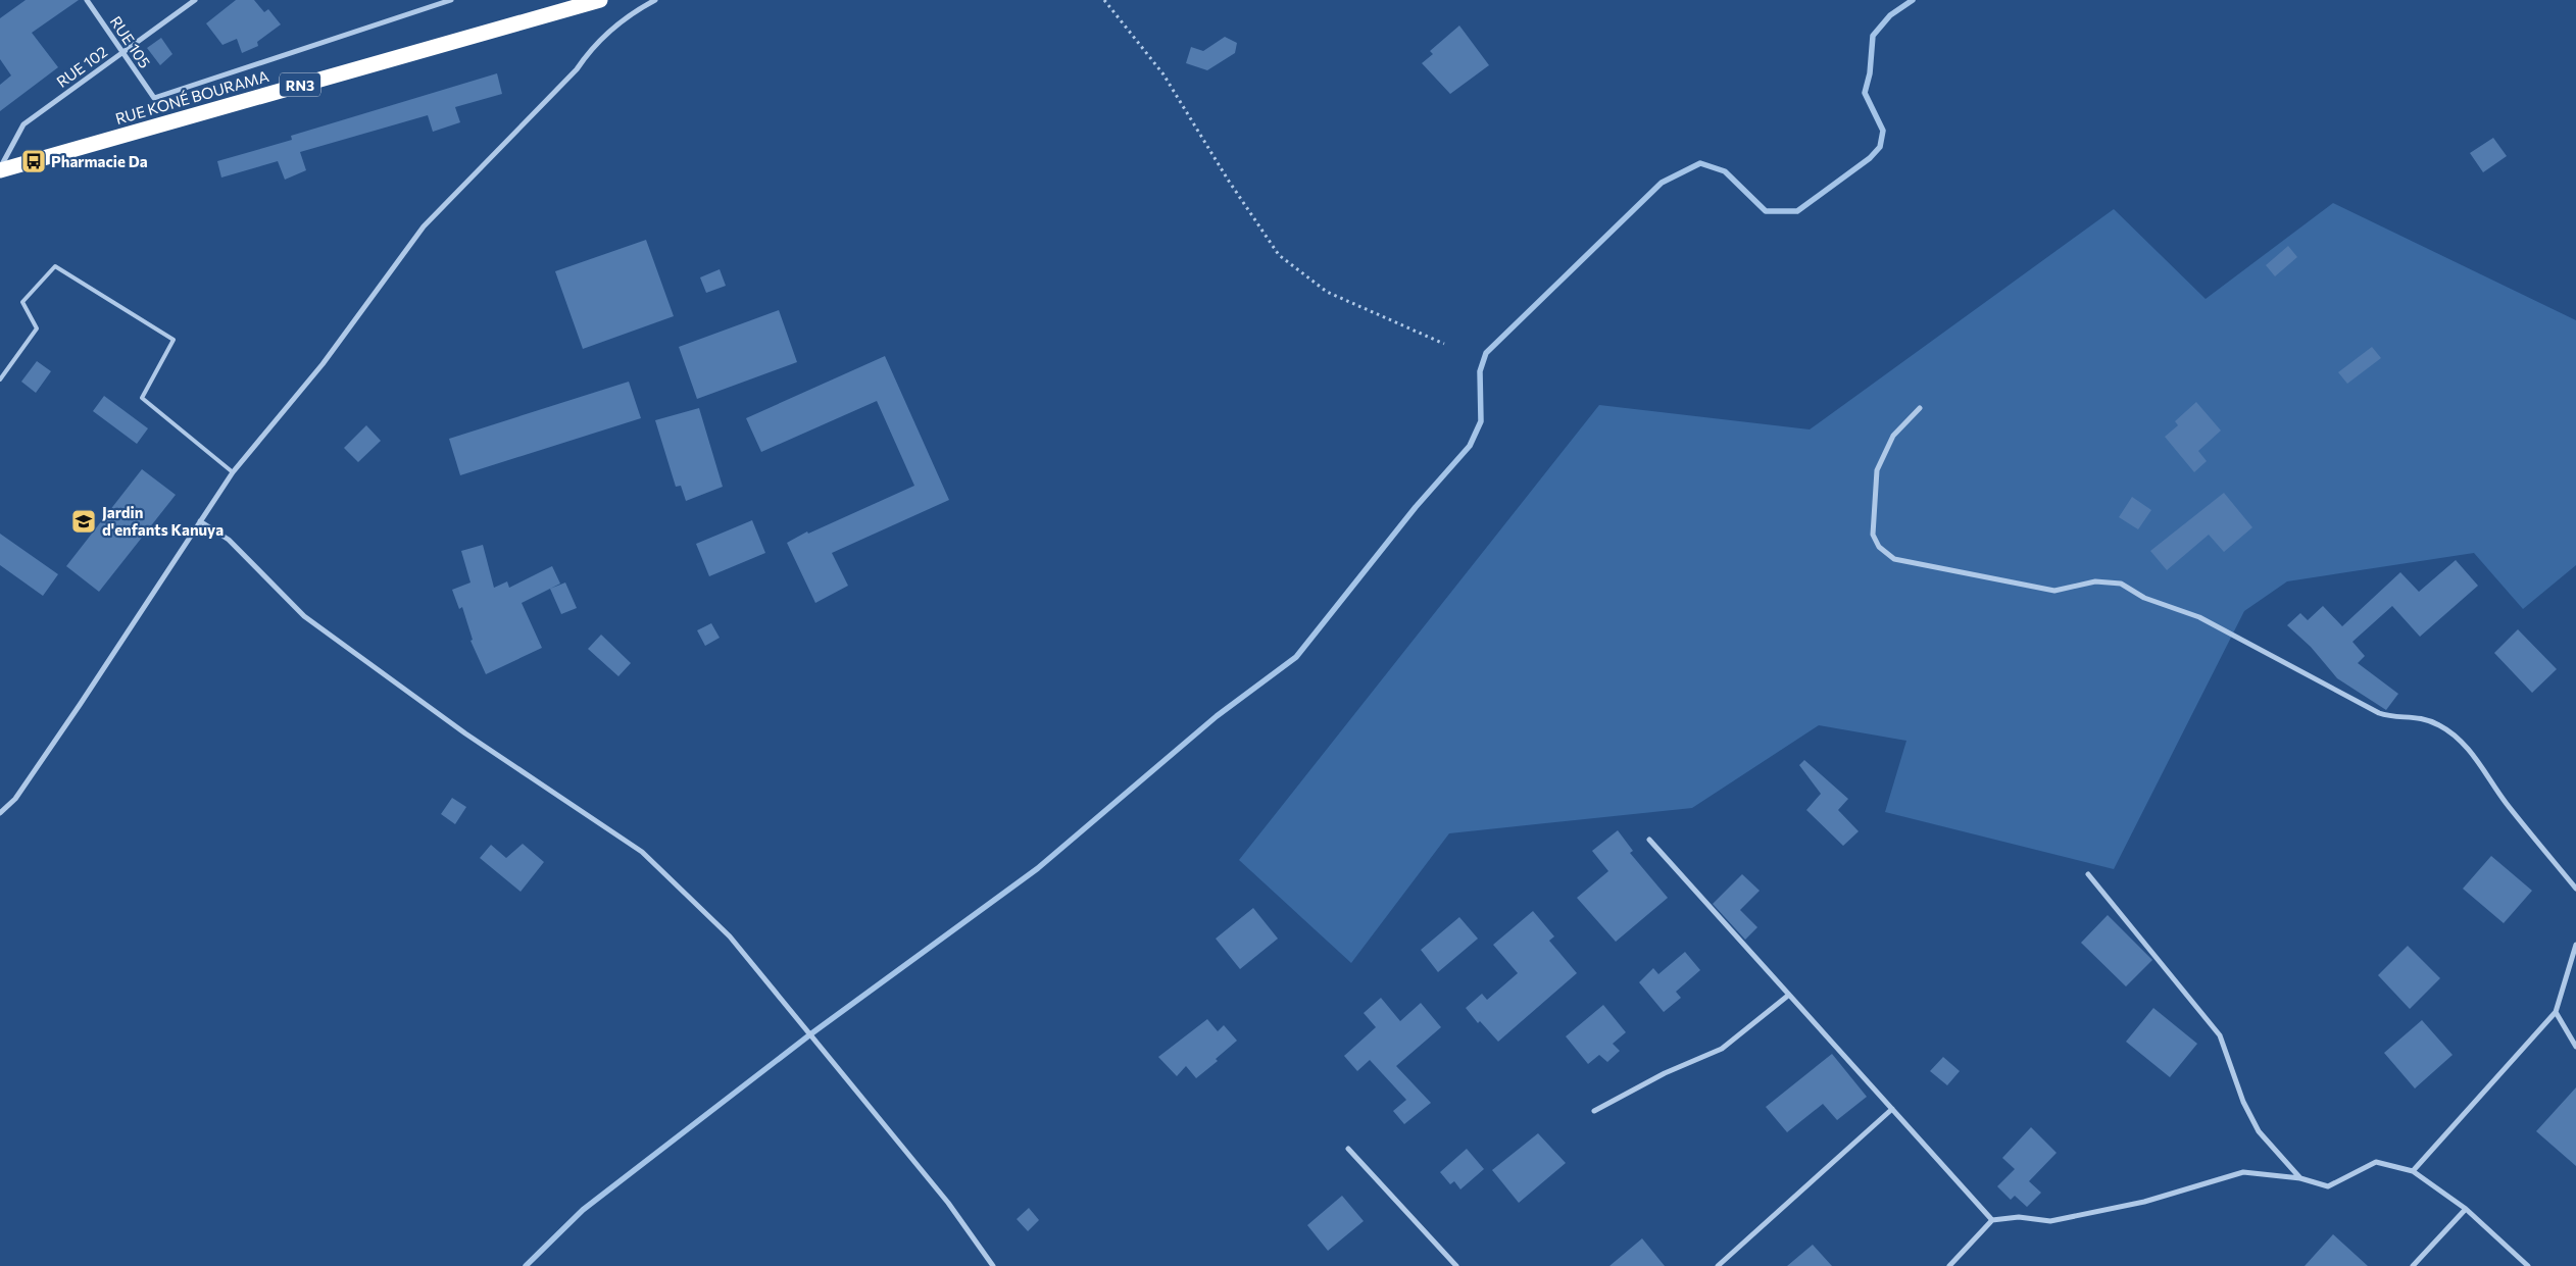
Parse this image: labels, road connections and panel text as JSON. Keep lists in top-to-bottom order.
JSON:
{
  "streets": {
    "highway": ["RN3", "RUE KONÉ BOURAMA"],
    "street": ["RUE 105", "RUE 102"]
  },
  "crossings": [
    ["RUE 105", "RUE 102"],
    ["RUE 102", "RUE KONÉ BOURAMA"]
  ],
  "places": {
    "bus stop": ["Pharmacie Da"],
    "school or university": ["Jardin d'enfants Kanuya"]
  }
}
